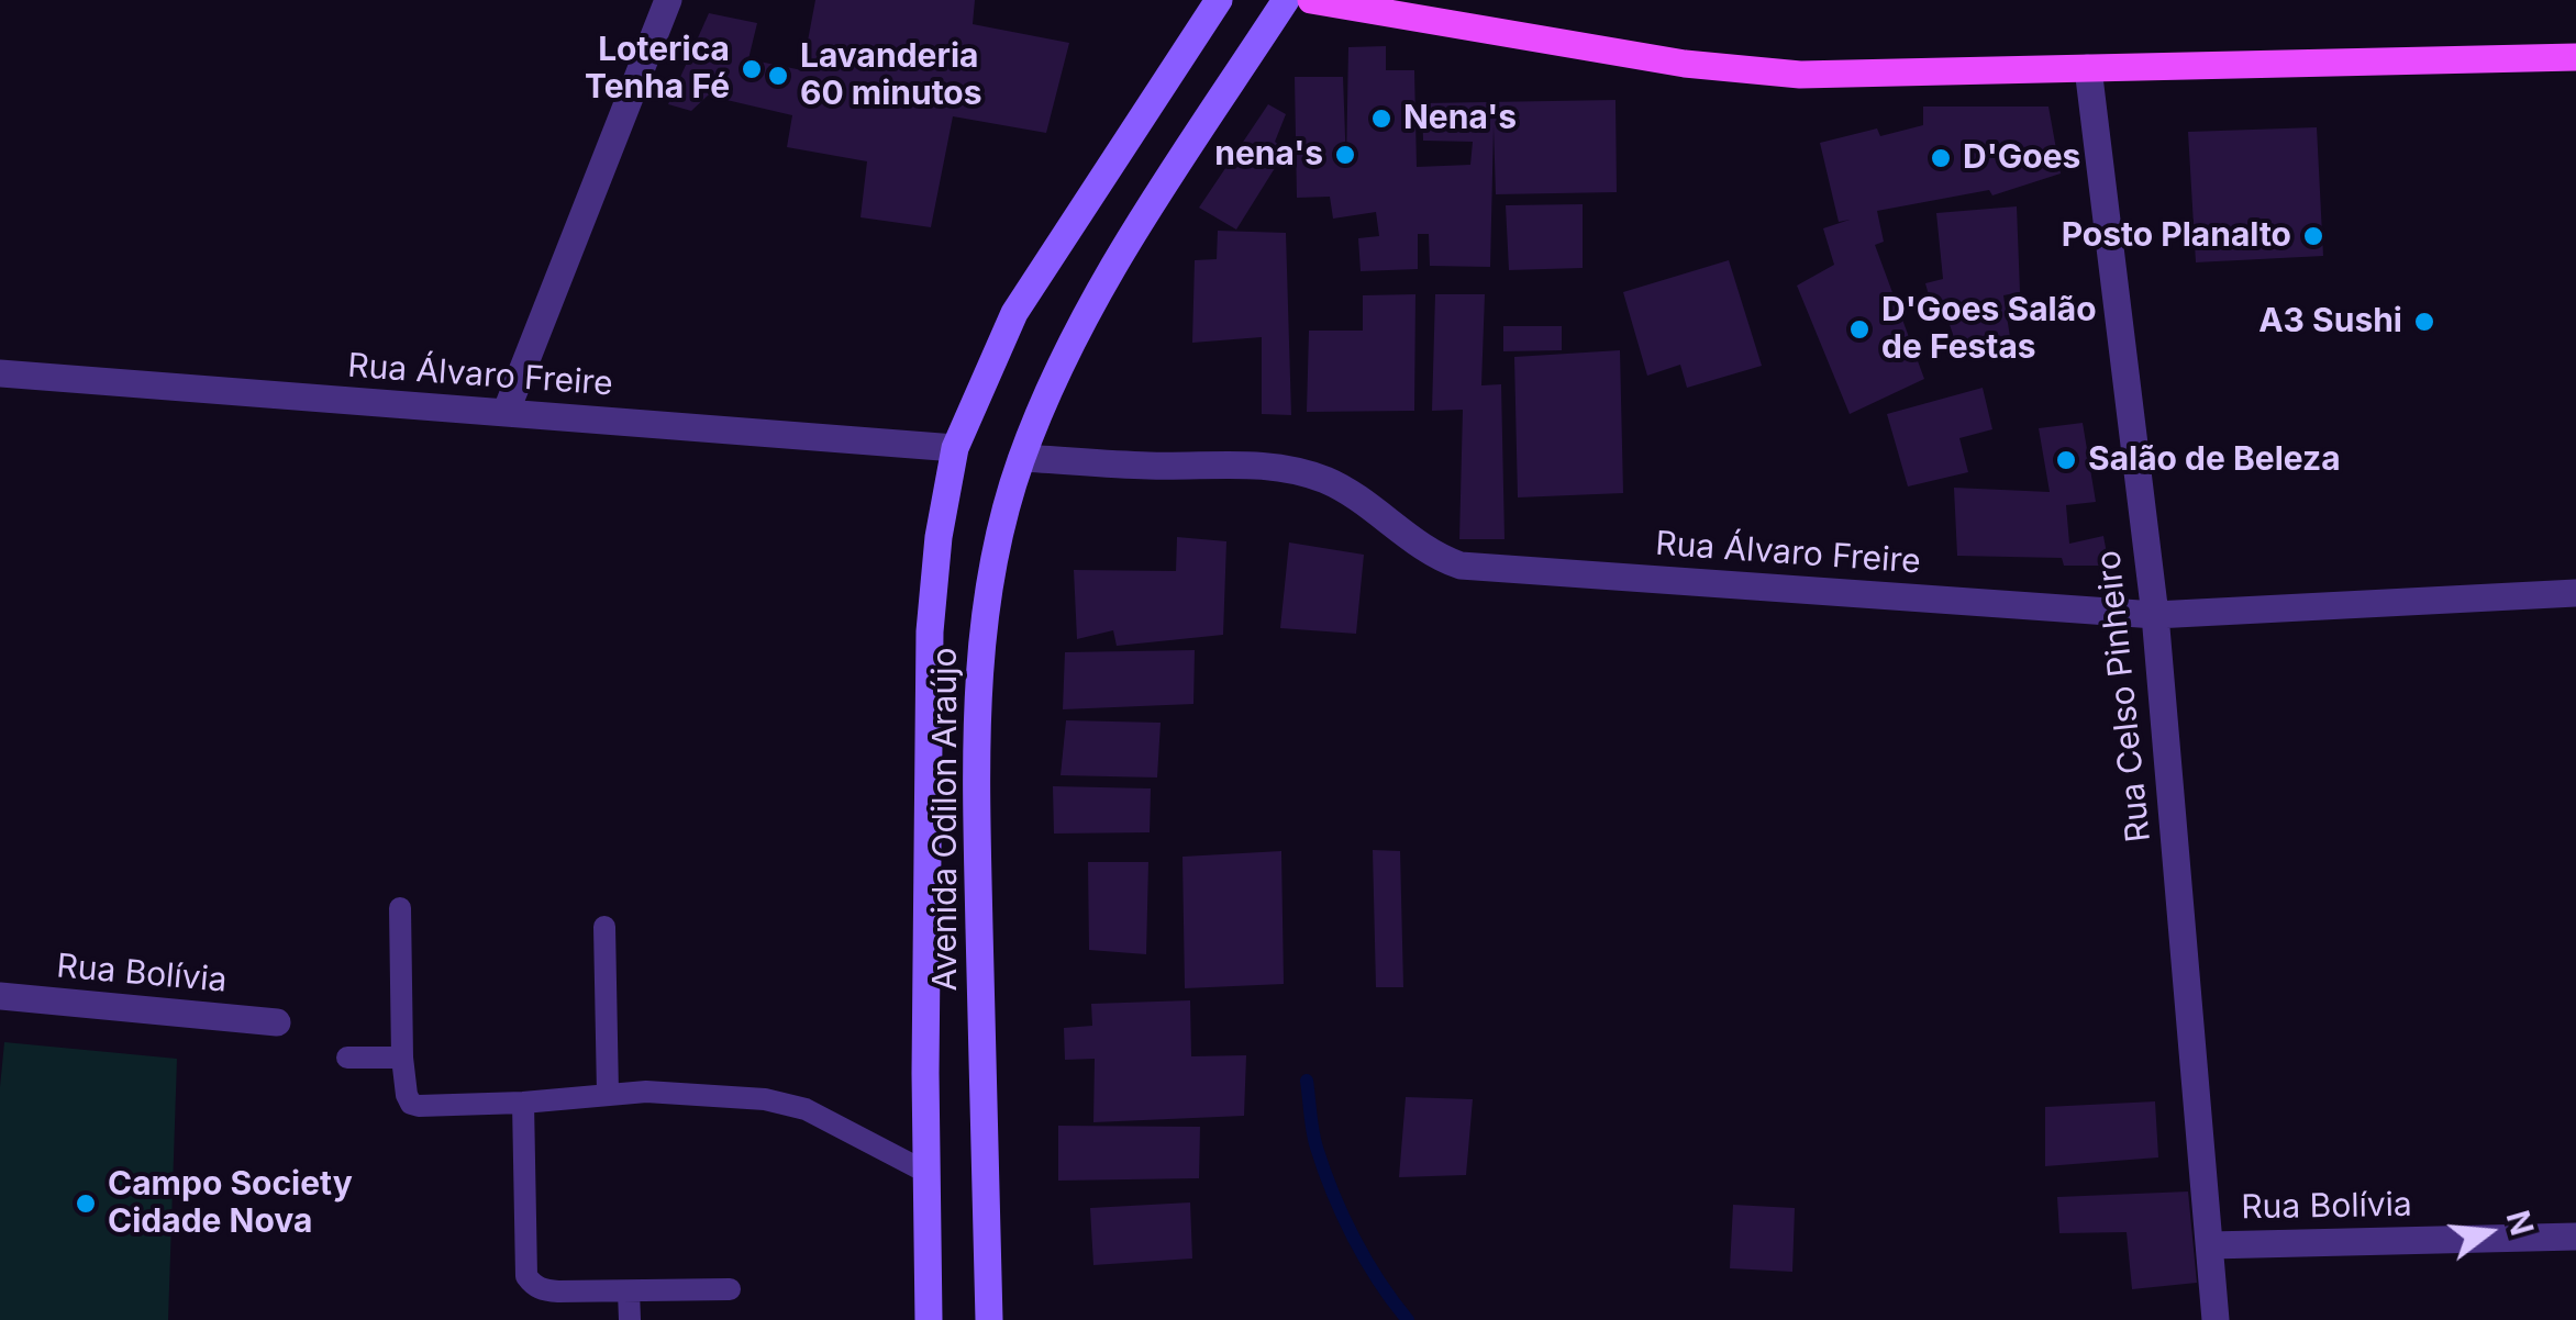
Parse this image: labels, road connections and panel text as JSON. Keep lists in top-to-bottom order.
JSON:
{
  "streets": {
    "main road": ["Avenida Odilon Araújo"],
    "street": ["Rua Álvaro Freire", "Rua Celso Pinheiro", "Rua Bolívia"]
  },
  "crossings": [
    ["Rua Álvaro Freire", "Rua Celso Pinheiro"],
    ["Rua Álvaro Freire", "Avenida Odilon Araújo"],
    ["Rua Celso Pinheiro", "Rua Bolívia"]
  ],
  "places": [
    "Loterica Tenha Fé",
    "Lavanderia 60 minutos",
    "Nena's",
    "nena's",
    "D'Goes",
    "Posto Planalto",
    "A3 Sushi",
    "D'Goes Salão de Festas",
    "Salão de Beleza",
    "Campo Society Cidade Nova"
  ],
  "north": "right"
}
